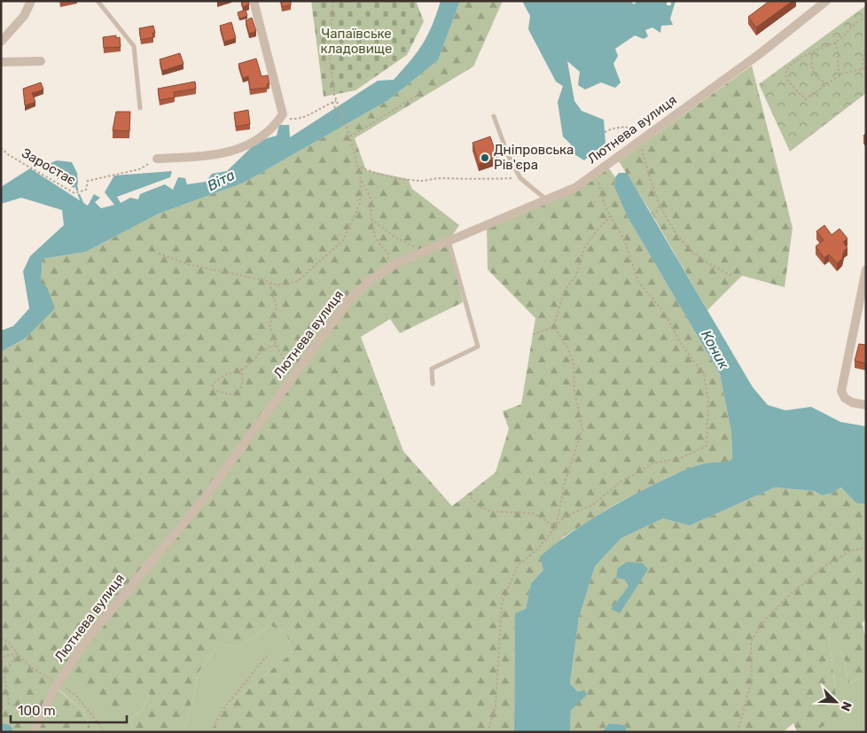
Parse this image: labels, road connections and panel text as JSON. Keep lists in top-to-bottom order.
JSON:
{
  "streets": {
    "street": ["Лютнева вулиця"],
    "path": ["Заростає"]
  },
  "water": ["Віта", "Коник"],
  "parks": ["Чапаївське кладовище"],
  "places": ["Дніпровська Рів'єра"],
  "scale_bar": "100 m",
  "north": "bottom right"
}
